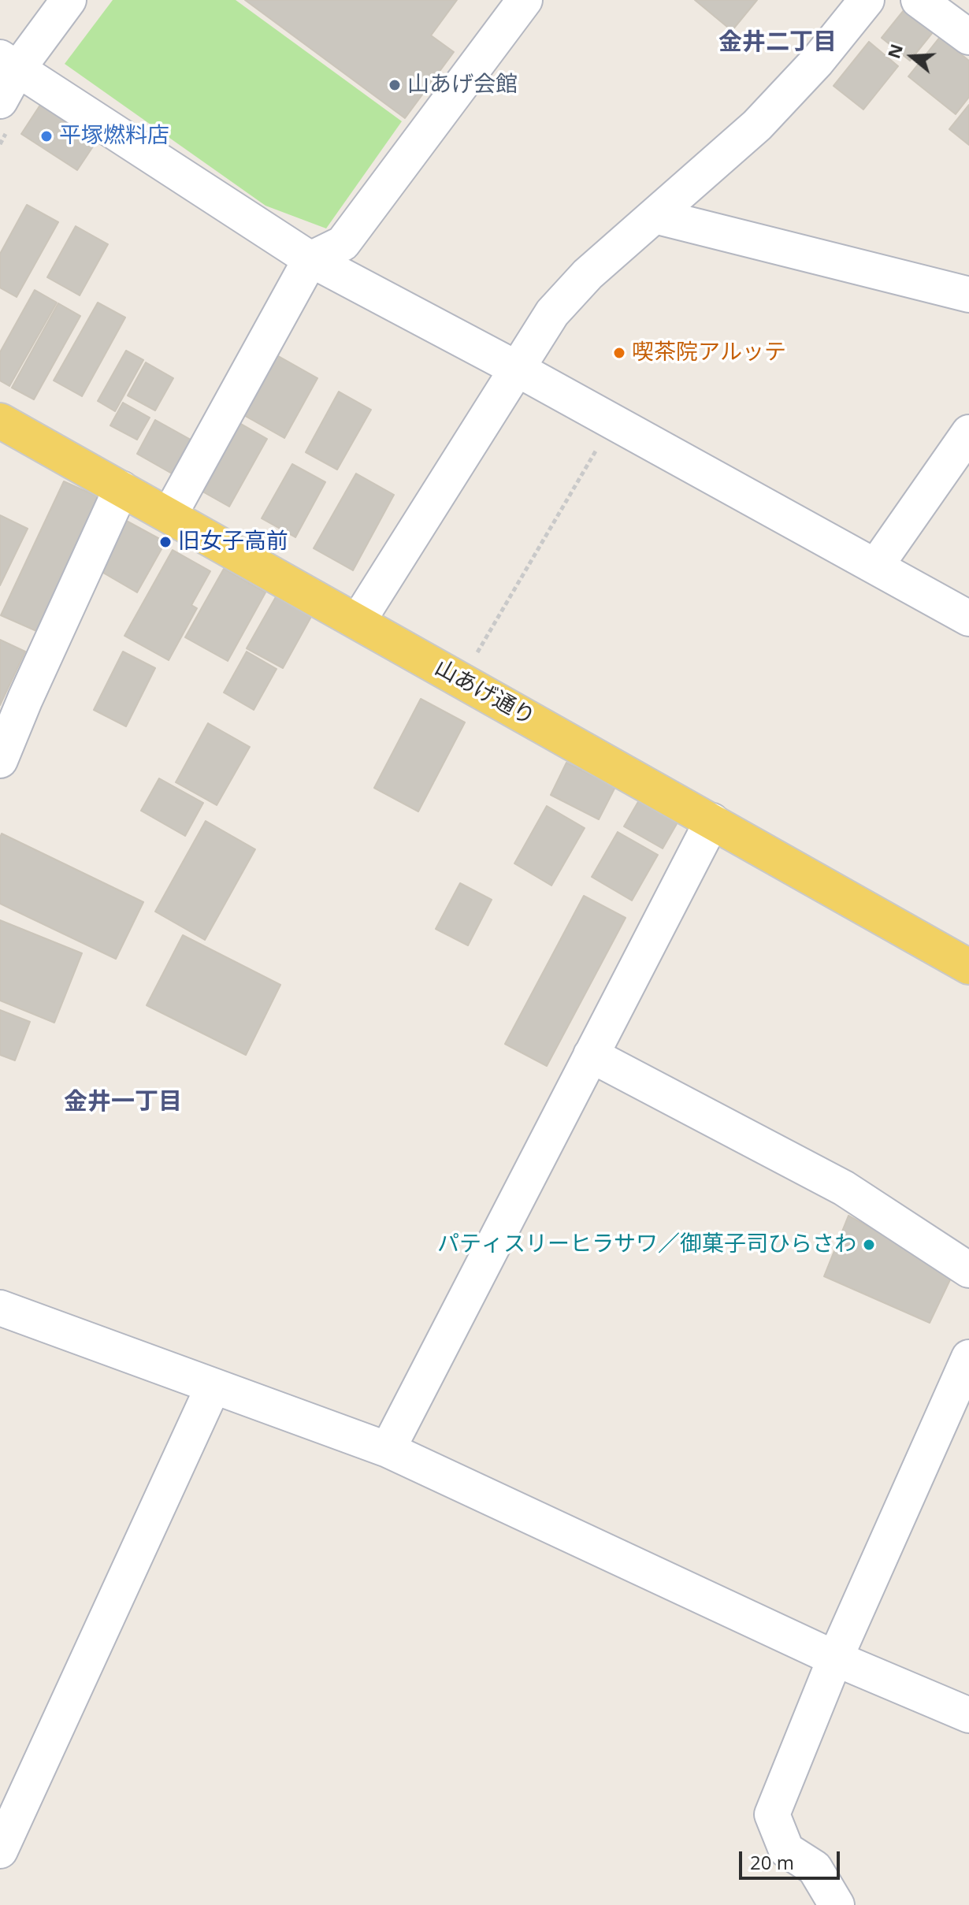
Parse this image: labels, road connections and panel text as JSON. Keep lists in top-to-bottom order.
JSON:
{
  "streets": {
    "main road": ["山あげ通り"]
  },
  "districts": ["金井二丁目", "金井一丁目"],
  "places": [
    "山あげ会館",
    "平塚燃料店",
    "喫茶院アルッテ",
    "旧女子高前",
    "パティスリーヒラサワ／御菓子司ひらさわ"
  ],
  "scale_bar": "20 m",
  "north": "left"
}
